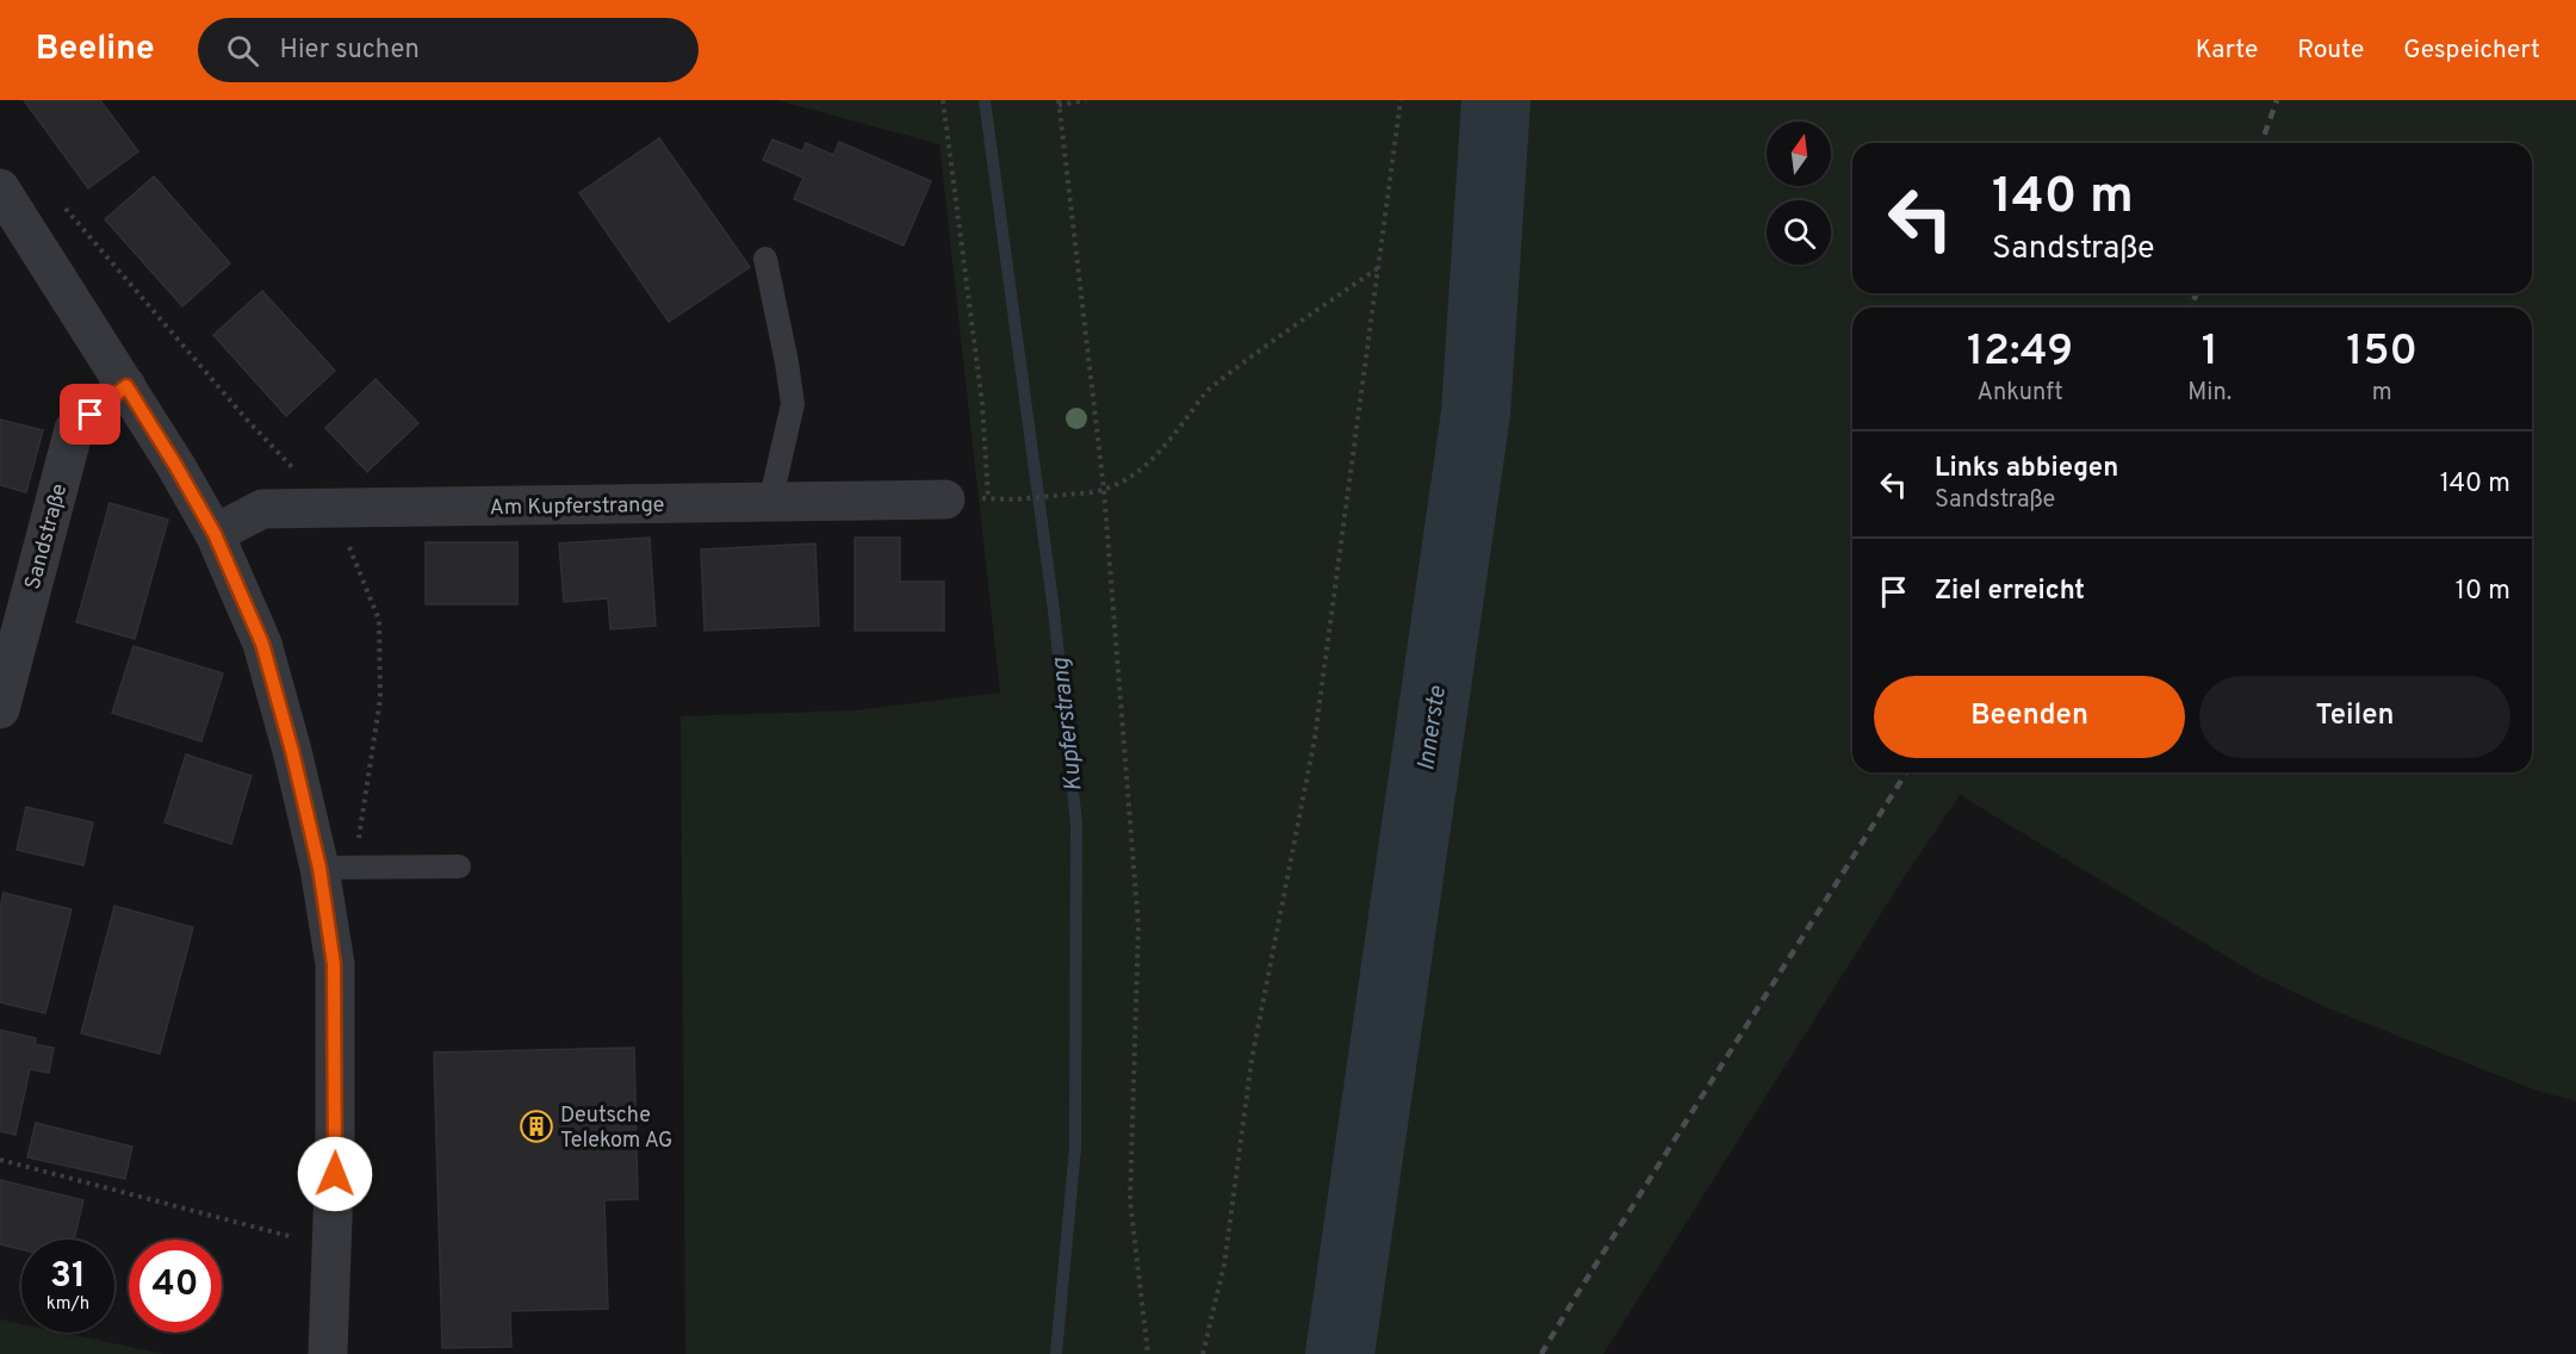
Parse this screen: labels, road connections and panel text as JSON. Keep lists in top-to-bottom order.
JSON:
{
  "streets": {
    "street": ["Am Kupferstrange", "Sandstraße"]
  },
  "water": ["Kupferstrang", "Innerste"],
  "places": {
    "building": ["Deutsche Telekom AG"]
  },
  "north": "top",
  "page": {
    "header": "Beeline",
    "search": "Hier suchen",
    "nav": ["Karte", "Route", "Gespeichert"],
    "turn": ["140 m", "Sandstraße"],
    "eta": [
      "12:49",
      "Ankunft",
      "1",
      "Min.",
      "150",
      "m"
    ],
    "list": [
      {
        "name": "Links abbiegen",
        "note": "Sandstraße",
        "value": "140 m"
      },
      {
        "name": "Ziel erreicht",
        "value": "10 m"
      }
    ],
    "buttons": ["Beenden", "Teilen"],
    "speed": "31 km/h",
    "limit": "40"
  }
}
